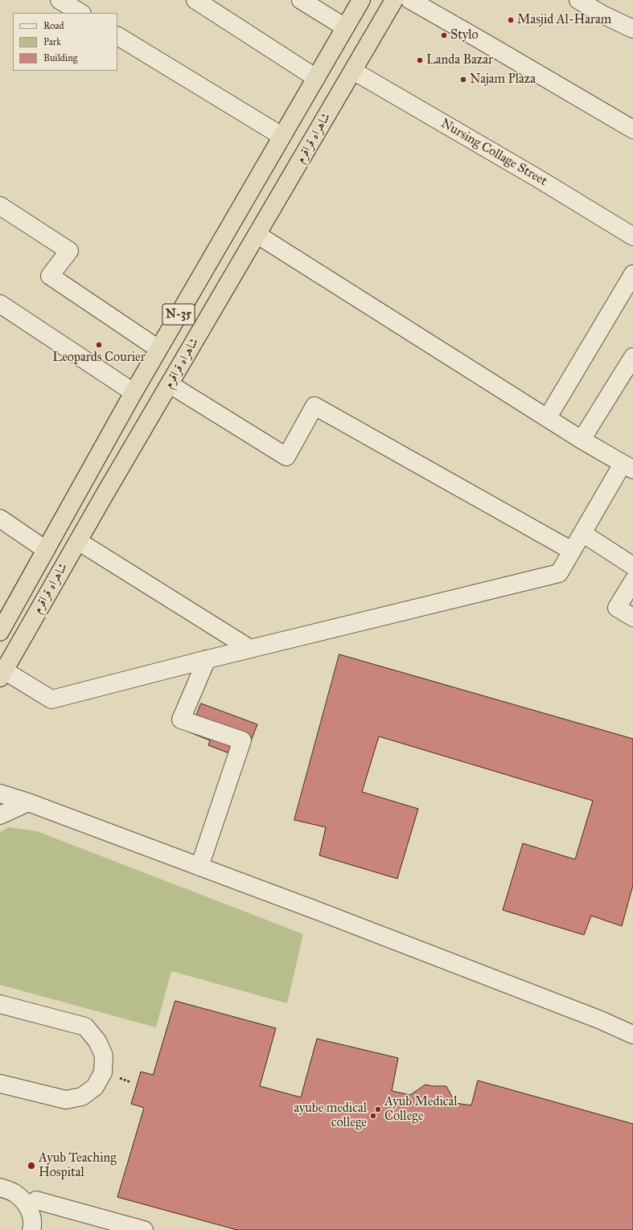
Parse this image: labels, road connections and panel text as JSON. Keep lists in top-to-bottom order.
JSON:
{
  "streets": {
    "highway": ["شاہراہ قراقرم", "N-35"],
    "street": ["Nursing Collage Street"]
  },
  "crossings": [
    ["شاہراہ قراقرم", "Nursing Collage Street"]
  ],
  "places": [
    "Masjid Al-Haram",
    "Stylo",
    "Landa Bazar",
    "Najam Plaza",
    "Leopards Courier",
    "Ayub Medical College",
    "ayube medical college",
    "Ayub Teaching Hospital"
  ],
  "legend": ["Road", "Park", "Building"]
}
